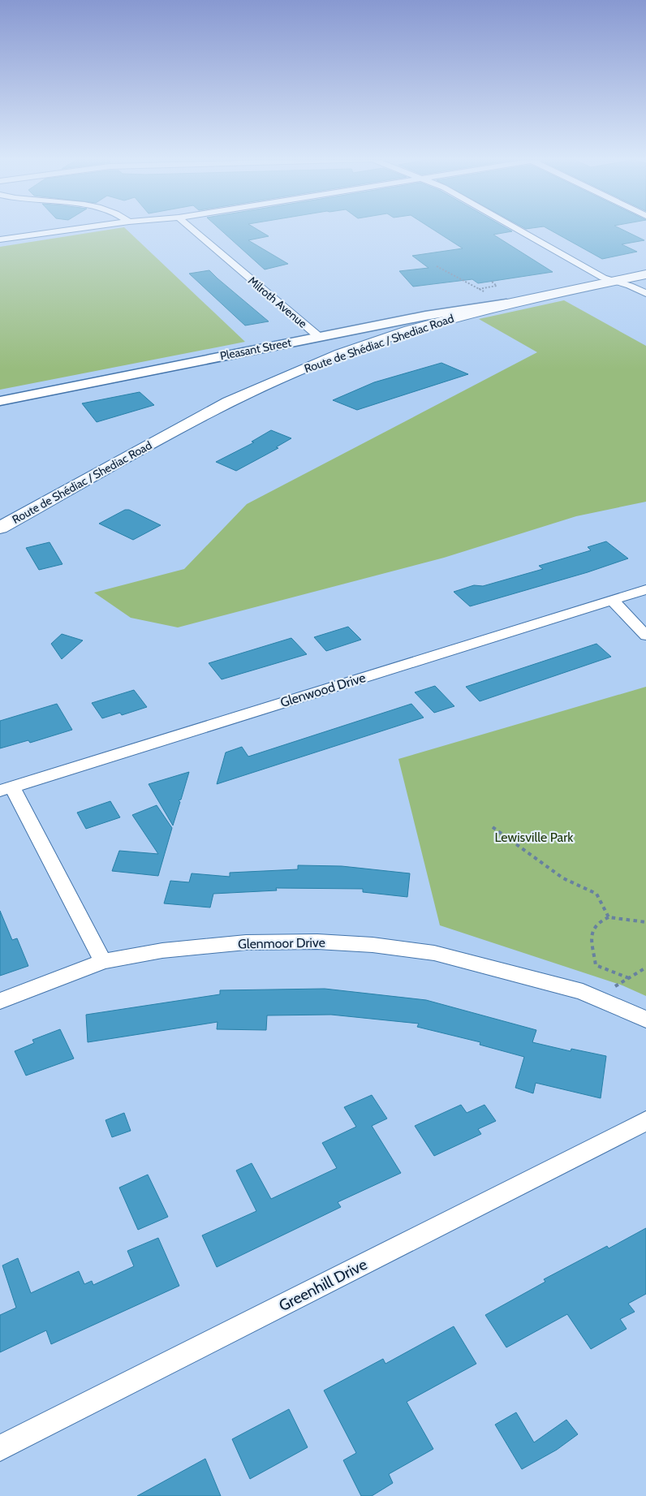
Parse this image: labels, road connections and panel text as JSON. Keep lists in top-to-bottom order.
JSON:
{
  "streets": {
    "main road": ["Route de Shédiac / Shediac Road"],
    "street": [
      "Milroth Avenue",
      "Pleasant Street",
      "Glenwood Drive",
      "Glenmoor Drive",
      "Greenhill Drive"
    ]
  },
  "crossings": [
    ["Milroth Avenue", "Route de Shédiac / Shediac Road"],
    ["Milroth Avenue", "Pleasant Street"],
    ["Route de Shédiac / Shediac Road", "Pleasant Street"]
  ],
  "parks": ["Lewisville Park"]
}
